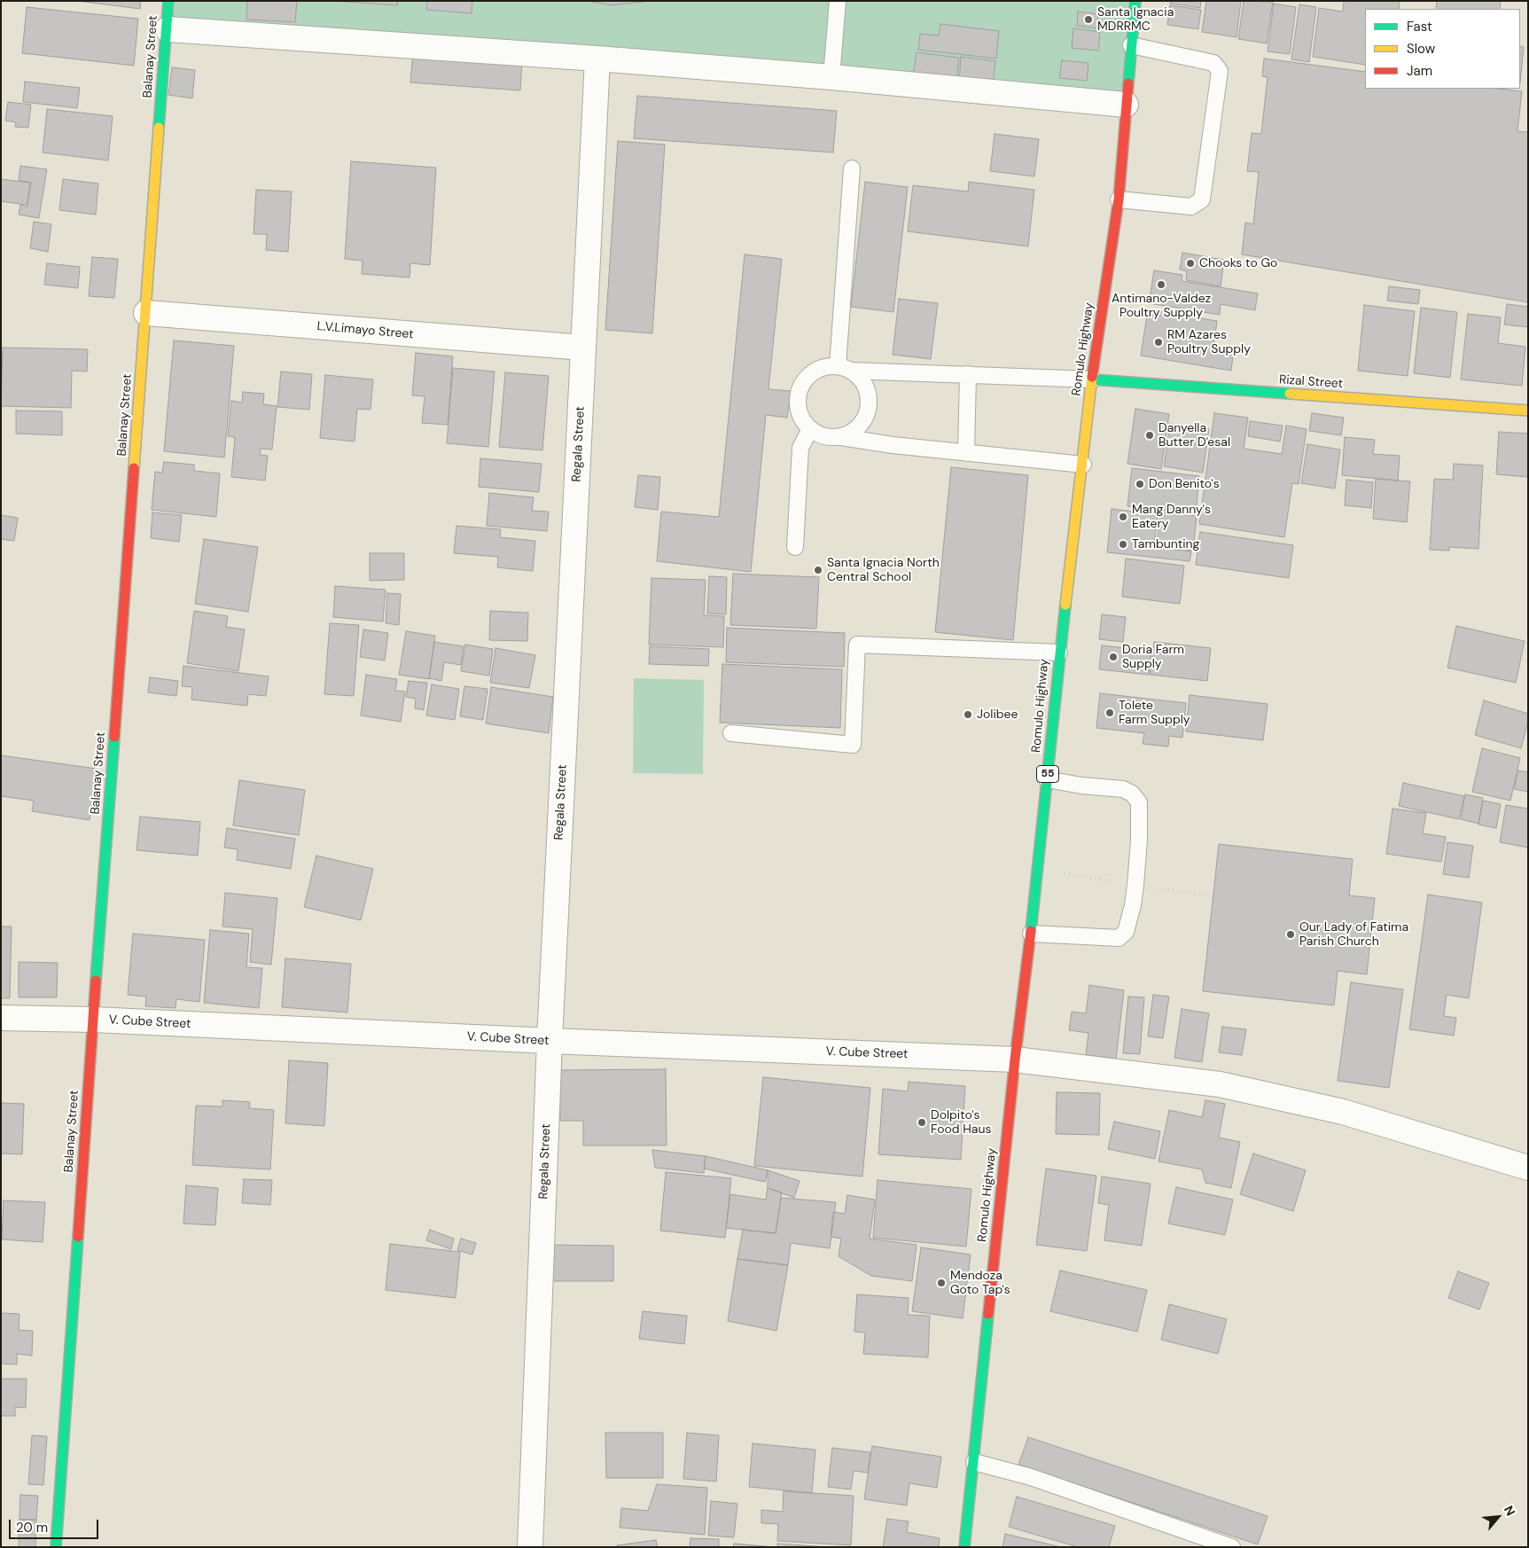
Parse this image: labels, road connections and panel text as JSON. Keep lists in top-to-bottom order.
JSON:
{
  "streets": {
    "main road": [
      "Balanay Street",
      "Romulo Highway",
      "Rizal Street",
      "55"
    ],
    "street": ["L.V.Limayo Street", "Regala Street", "V. Cube Street"]
  },
  "crossings": [
    ["Balanay Street", "L.V.Limayo Street"],
    ["Balanay Street", "V. Cube Street"],
    ["L.V.Limayo Street", "Regala Street"],
    ["Romulo Highway", "Rizal Street"],
    ["Romulo Highway", "V. Cube Street"],
    ["Regala Street", "V. Cube Street"]
  ],
  "places": [
    "Santa Ignacia MDRRMC",
    "Chooks to Go",
    "Antimano-Valdez Poultry Supply",
    "RM Azares Poultry Supply",
    "Danyella Butter D'esal",
    "Don Benito's",
    "Mang Danny's Eatery",
    "Tambunting",
    "Santa Ignacia North Central School",
    "Doria Farm Supply",
    "Tolete Farm Supply",
    "Jolibee",
    "Our Lady of Fatima Parish Church",
    "Dolpito's Food Haus",
    "Mendoza Goto Tap's"
  ],
  "legend": ["Fast", "Slow", "Jam"],
  "scale_bar": "20 m",
  "north": "top right"
}
